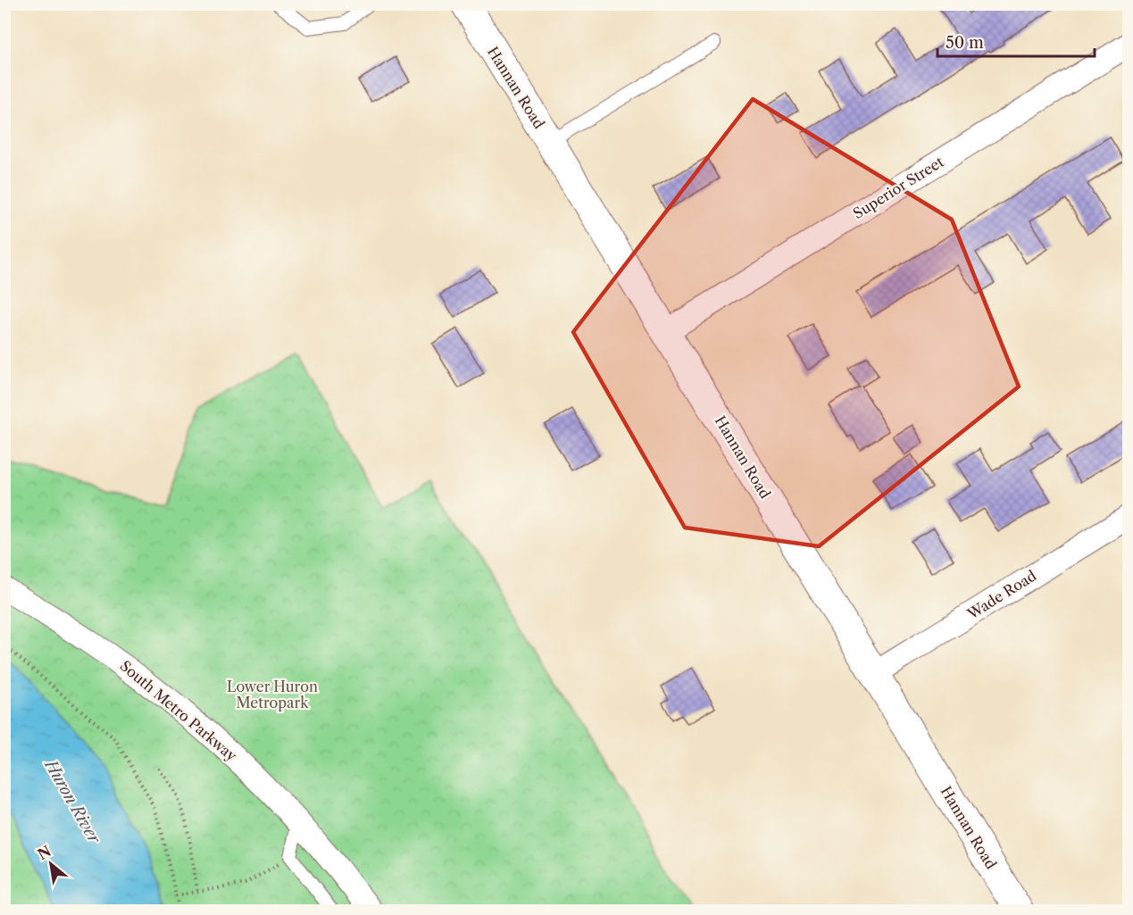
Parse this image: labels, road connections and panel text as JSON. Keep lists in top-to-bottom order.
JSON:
{
  "streets": {
    "street": [
      "Hannan Road",
      "Superior Street",
      "Wade Road",
      "South Metro Parkway"
    ]
  },
  "crossings": [
    ["Hannan Road", "Superior Street"],
    ["Hannan Road", "Wade Road"]
  ],
  "water": ["Huron River"],
  "parks": ["Lower Huron Metropark"],
  "scale_bar": "50 m",
  "north": "top left"
}
